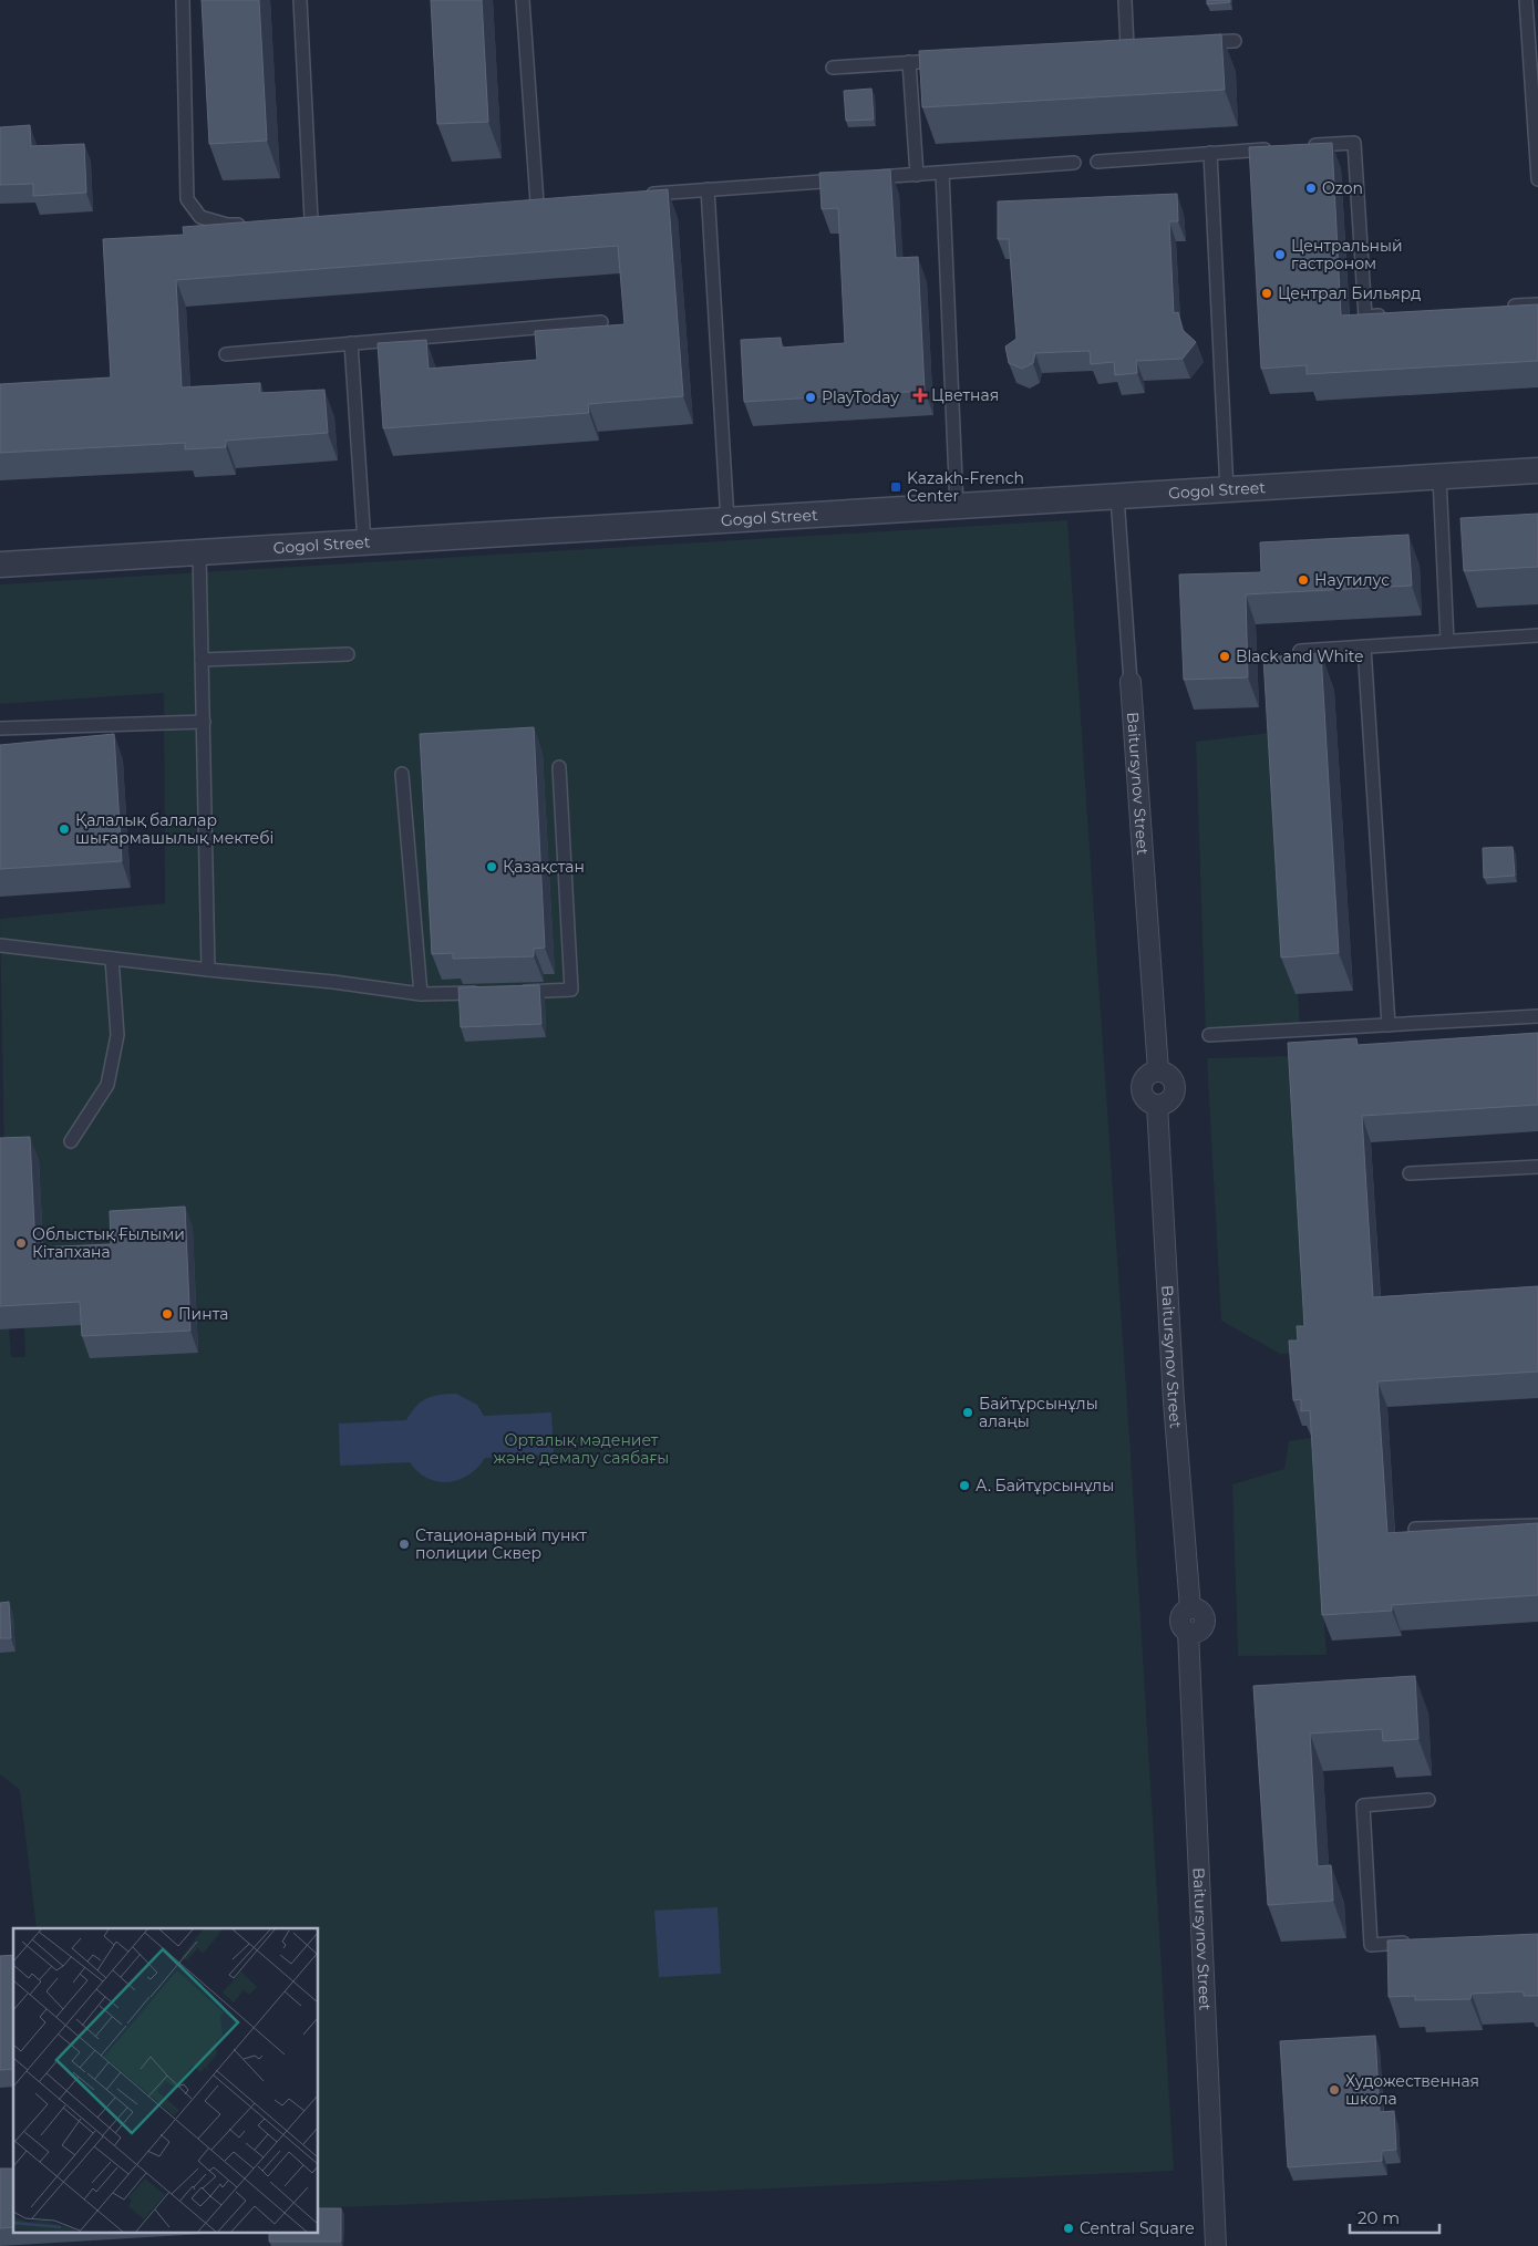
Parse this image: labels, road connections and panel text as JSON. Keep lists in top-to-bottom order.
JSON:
{
  "streets": {
    "street": ["Gogol Street", "Baitursynov Street"]
  },
  "crossings": [
    ["Gogol Street", "Baitursynov Street"]
  ],
  "parks": ["Орталық мәдениет және демалу саябағы"],
  "places": {
    "other": [
      "Ozon",
      "Центральный гастроном",
      "Централ Бильярд",
      "PlayToday",
      "Наутилус",
      "Black and White",
      "Қалалық балалар шығармашылық мектебі",
      "Қазақстан",
      "Облыстық Ғылыми Кітапхана",
      "Пинта",
      "Байтұрсынұлы алаңы",
      "А. Байтұрсынұлы",
      "Стационарный пункт полиции Сквер",
      "Художественная школа",
      "Central Square"
    ],
    "health": ["Цветная"],
    "transit": ["Kazakh-French Center"]
  },
  "scale_bar": "20 m"
}
